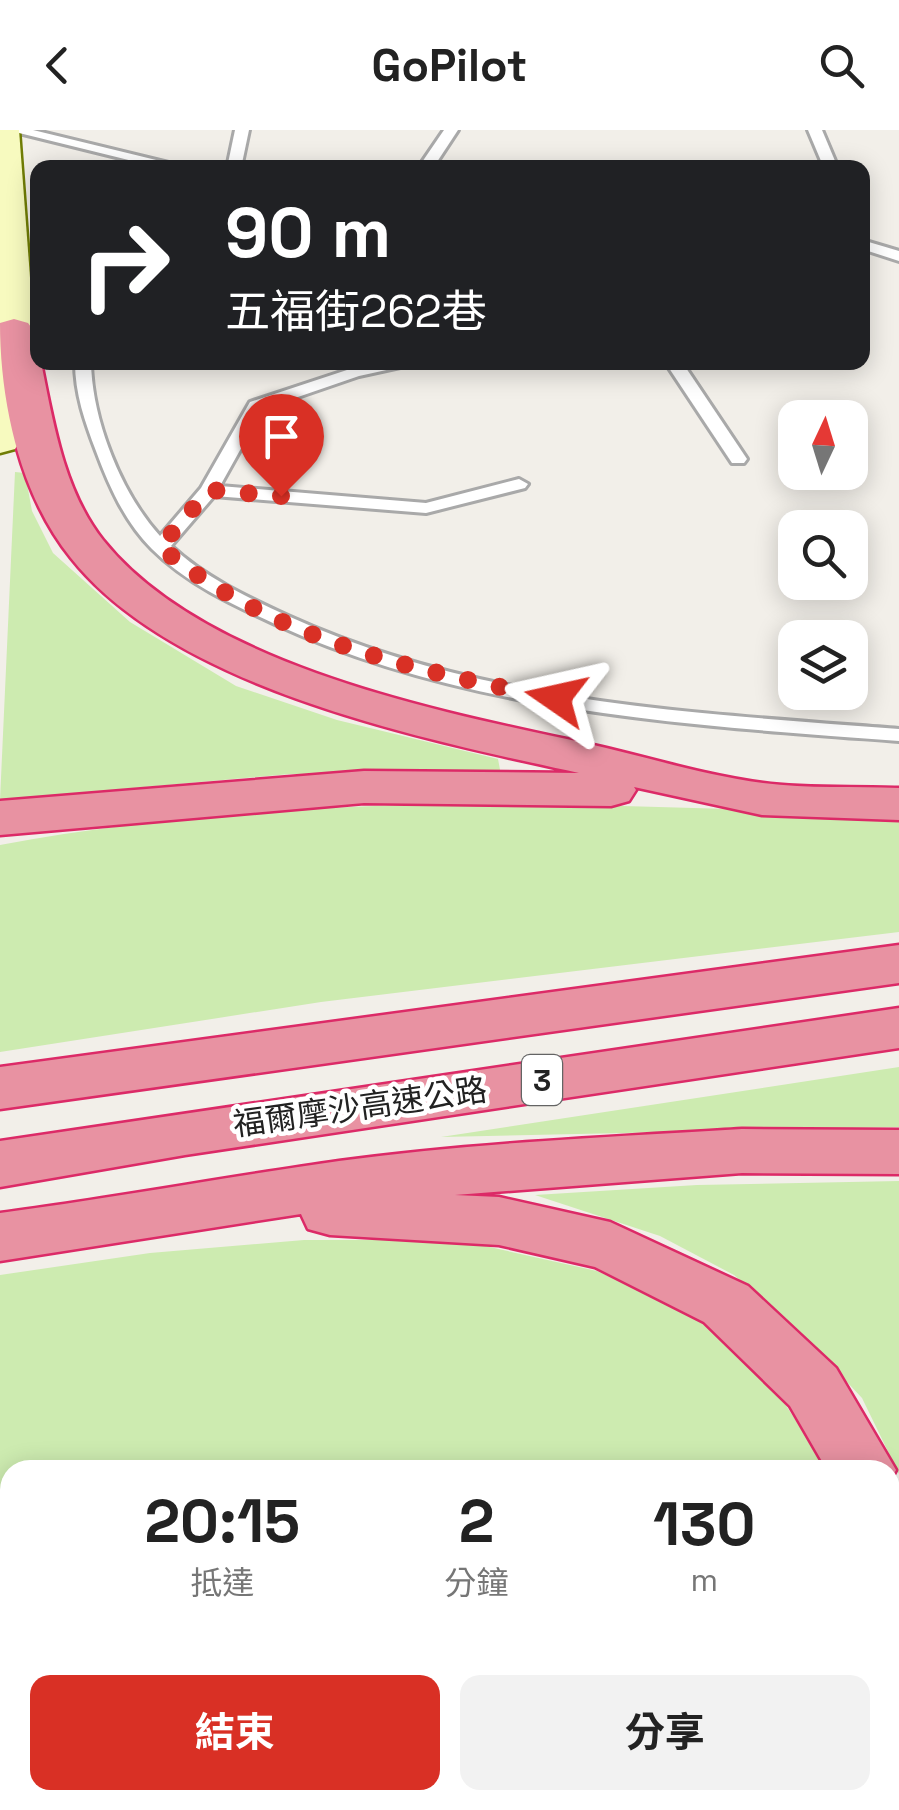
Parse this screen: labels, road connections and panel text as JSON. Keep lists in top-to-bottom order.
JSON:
{
  "streets": {
    "highway": ["3", "福爾摩沙高速公路"]
  },
  "north": "top",
  "page": {
    "header": "GoPilot",
    "turn": ["90 m", "五福街262巷"],
    "eta": [
      "20:15",
      "抵達",
      "2",
      "分鐘",
      "130",
      "m"
    ],
    "buttons": ["結束", "分享"]
  }
}
